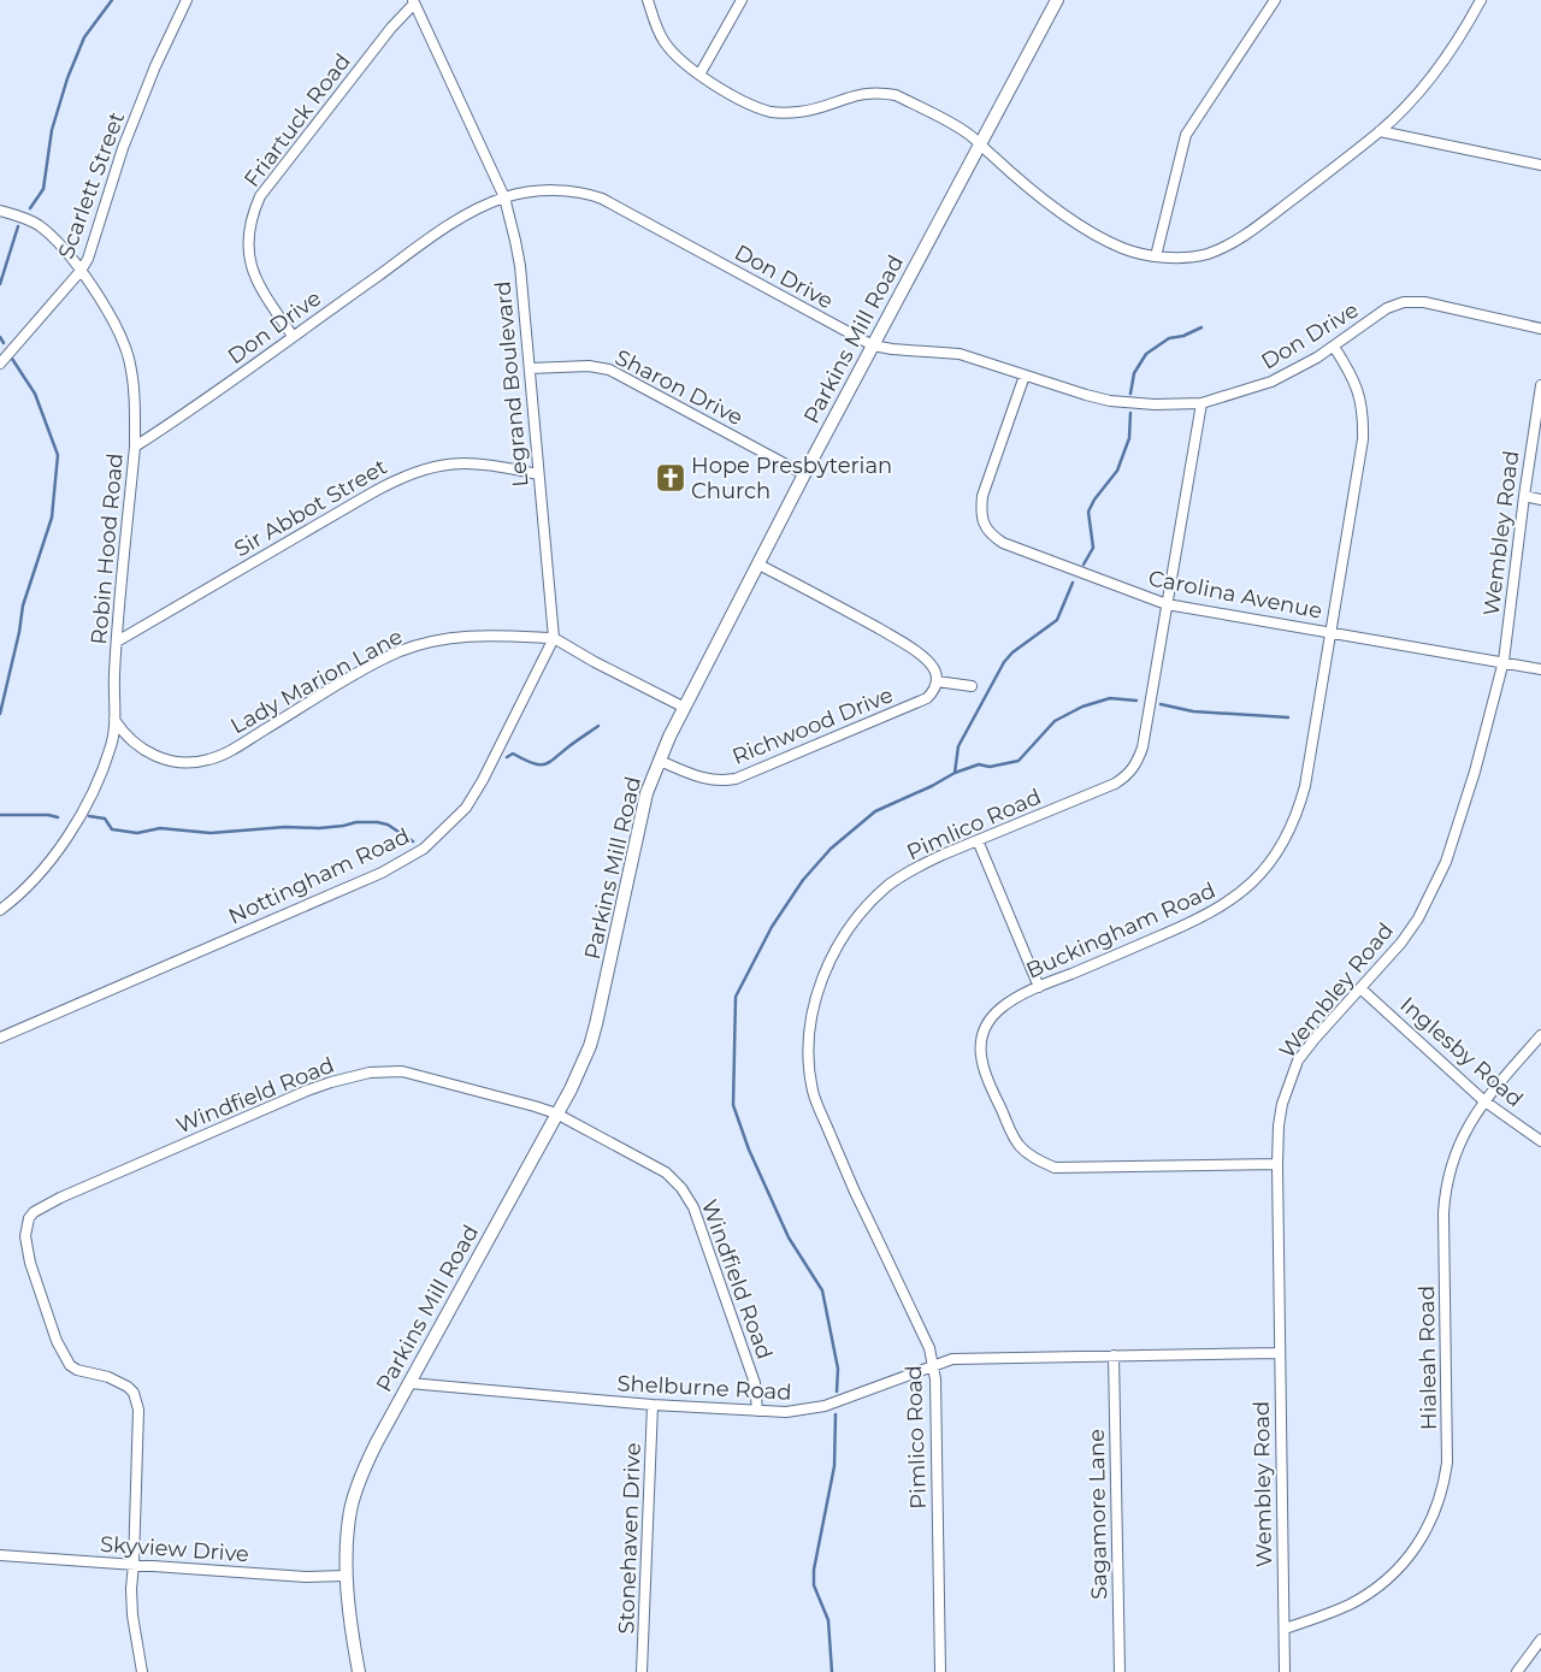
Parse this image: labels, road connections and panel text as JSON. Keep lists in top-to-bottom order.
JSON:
{
  "streets": {
    "street": [
      "Friartuck Road",
      "Scarlett Street",
      "Don Drive",
      "Parkins Mill Road",
      "Legrand Boulevard",
      "Sharon Drive",
      "Sir Abbot Street",
      "Wembley Road",
      "Robin Hood Road",
      "Carolina Avenue",
      "Lady Marion Lane",
      "Richwood Drive",
      "Pimlico Road",
      "Nottingham Road",
      "Buckingham Road",
      "Inglesby Road",
      "Windfield Road",
      "Hialeah Road",
      "Shelburne Road",
      "Sagamore Lane",
      "Stonehaven Drive",
      "Skyview Drive"
    ]
  },
  "crossings": [
    ["Friartuck Road", "Don Drive"],
    ["Friartuck Road", "Legrand Boulevard"],
    ["Scarlett Street", "Robin Hood Road"],
    ["Don Drive", "Parkins Mill Road"],
    ["Don Drive", "Legrand Boulevard"],
    ["Don Drive", "Robin Hood Road"],
    ["Don Drive", "Carolina Avenue"],
    ["Don Drive", "Pimlico Road"],
    ["Don Drive", "Buckingham Road"],
    ["Parkins Mill Road", "Sharon Drive"],
    ["Parkins Mill Road", "Richwood Drive"],
    ["Parkins Mill Road", "Windfield Road"],
    ["Parkins Mill Road", "Shelburne Road"],
    ["Parkins Mill Road", "Skyview Drive"],
    ["Legrand Boulevard", "Sharon Drive"],
    ["Legrand Boulevard", "Sir Abbot Street"],
    ["Legrand Boulevard", "Lady Marion Lane"],
    ["Legrand Boulevard", "Nottingham Road"],
    ["Sir Abbot Street", "Robin Hood Road"],
    ["Wembley Road", "Carolina Avenue"],
    ["Wembley Road", "Buckingham Road"],
    ["Wembley Road", "Inglesby Road"],
    ["Wembley Road", "Hialeah Road"],
    ["Wembley Road", "Shelburne Road"],
    ["Robin Hood Road", "Lady Marion Lane"],
    ["Carolina Avenue", "Pimlico Road"],
    ["Carolina Avenue", "Buckingham Road"],
    ["Lady Marion Lane", "Nottingham Road"],
    ["Pimlico Road", "Shelburne Road"],
    ["Inglesby Road", "Hialeah Road"],
    ["Windfield Road", "Shelburne Road"],
    ["Windfield Road", "Skyview Drive"],
    ["Shelburne Road", "Sagamore Lane"],
    ["Shelburne Road", "Stonehaven Drive"]
  ],
  "places": {
    "church": ["Hope Presbyterian Church"]
  }
}
